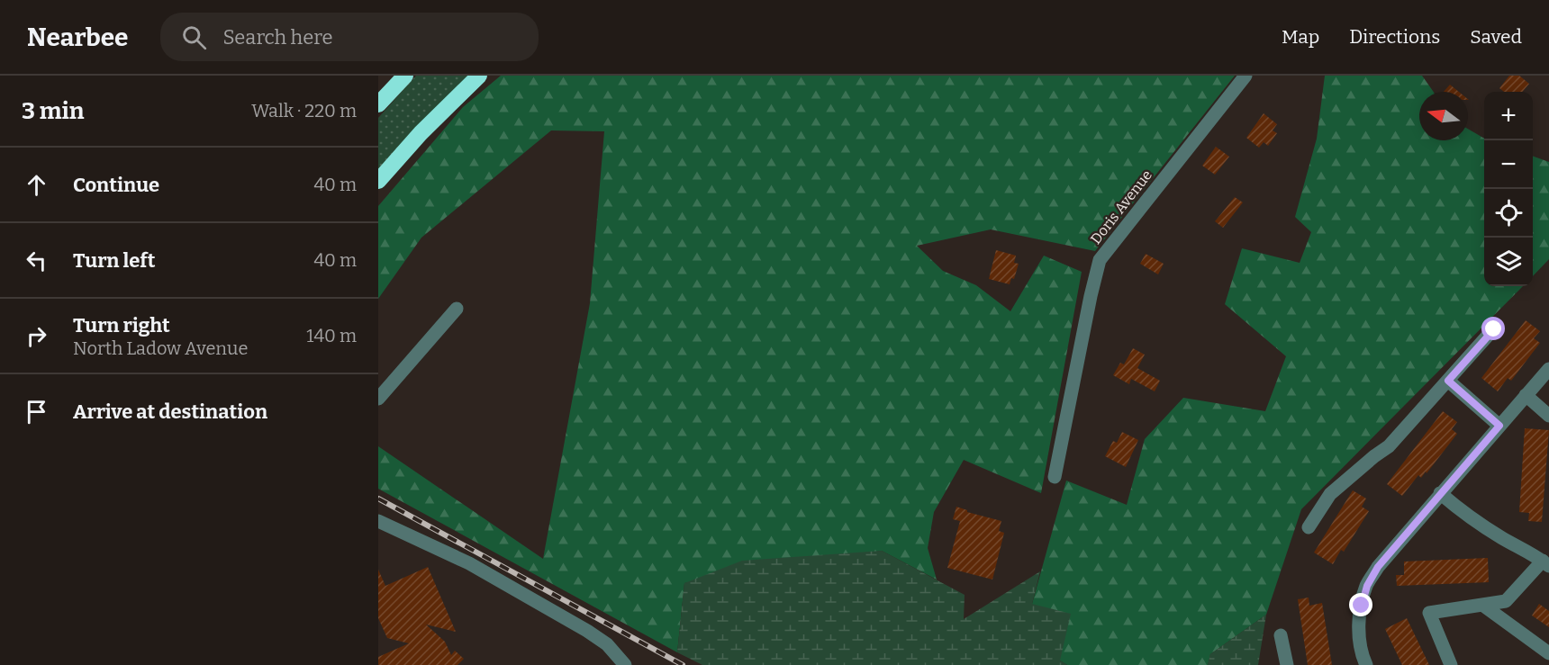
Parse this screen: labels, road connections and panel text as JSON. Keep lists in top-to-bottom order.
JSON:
{
  "streets": {
    "street": ["Doris Avenue"]
  },
  "north": "left",
  "page": {
    "header": "Nearbee",
    "search": "Search here",
    "nav": ["Map", "Directions", "Saved"],
    "heading": ["3 min", "Walk · 220 m"],
    "map_buttons": ["+", "−"],
    "list": [
      ["Continue", "40 m"],
      ["Turn left", "40 m"],
      ["Turn right", "North Ladow Avenue", "140 m"],
      "Arrive at destination"
    ]
  }
}
